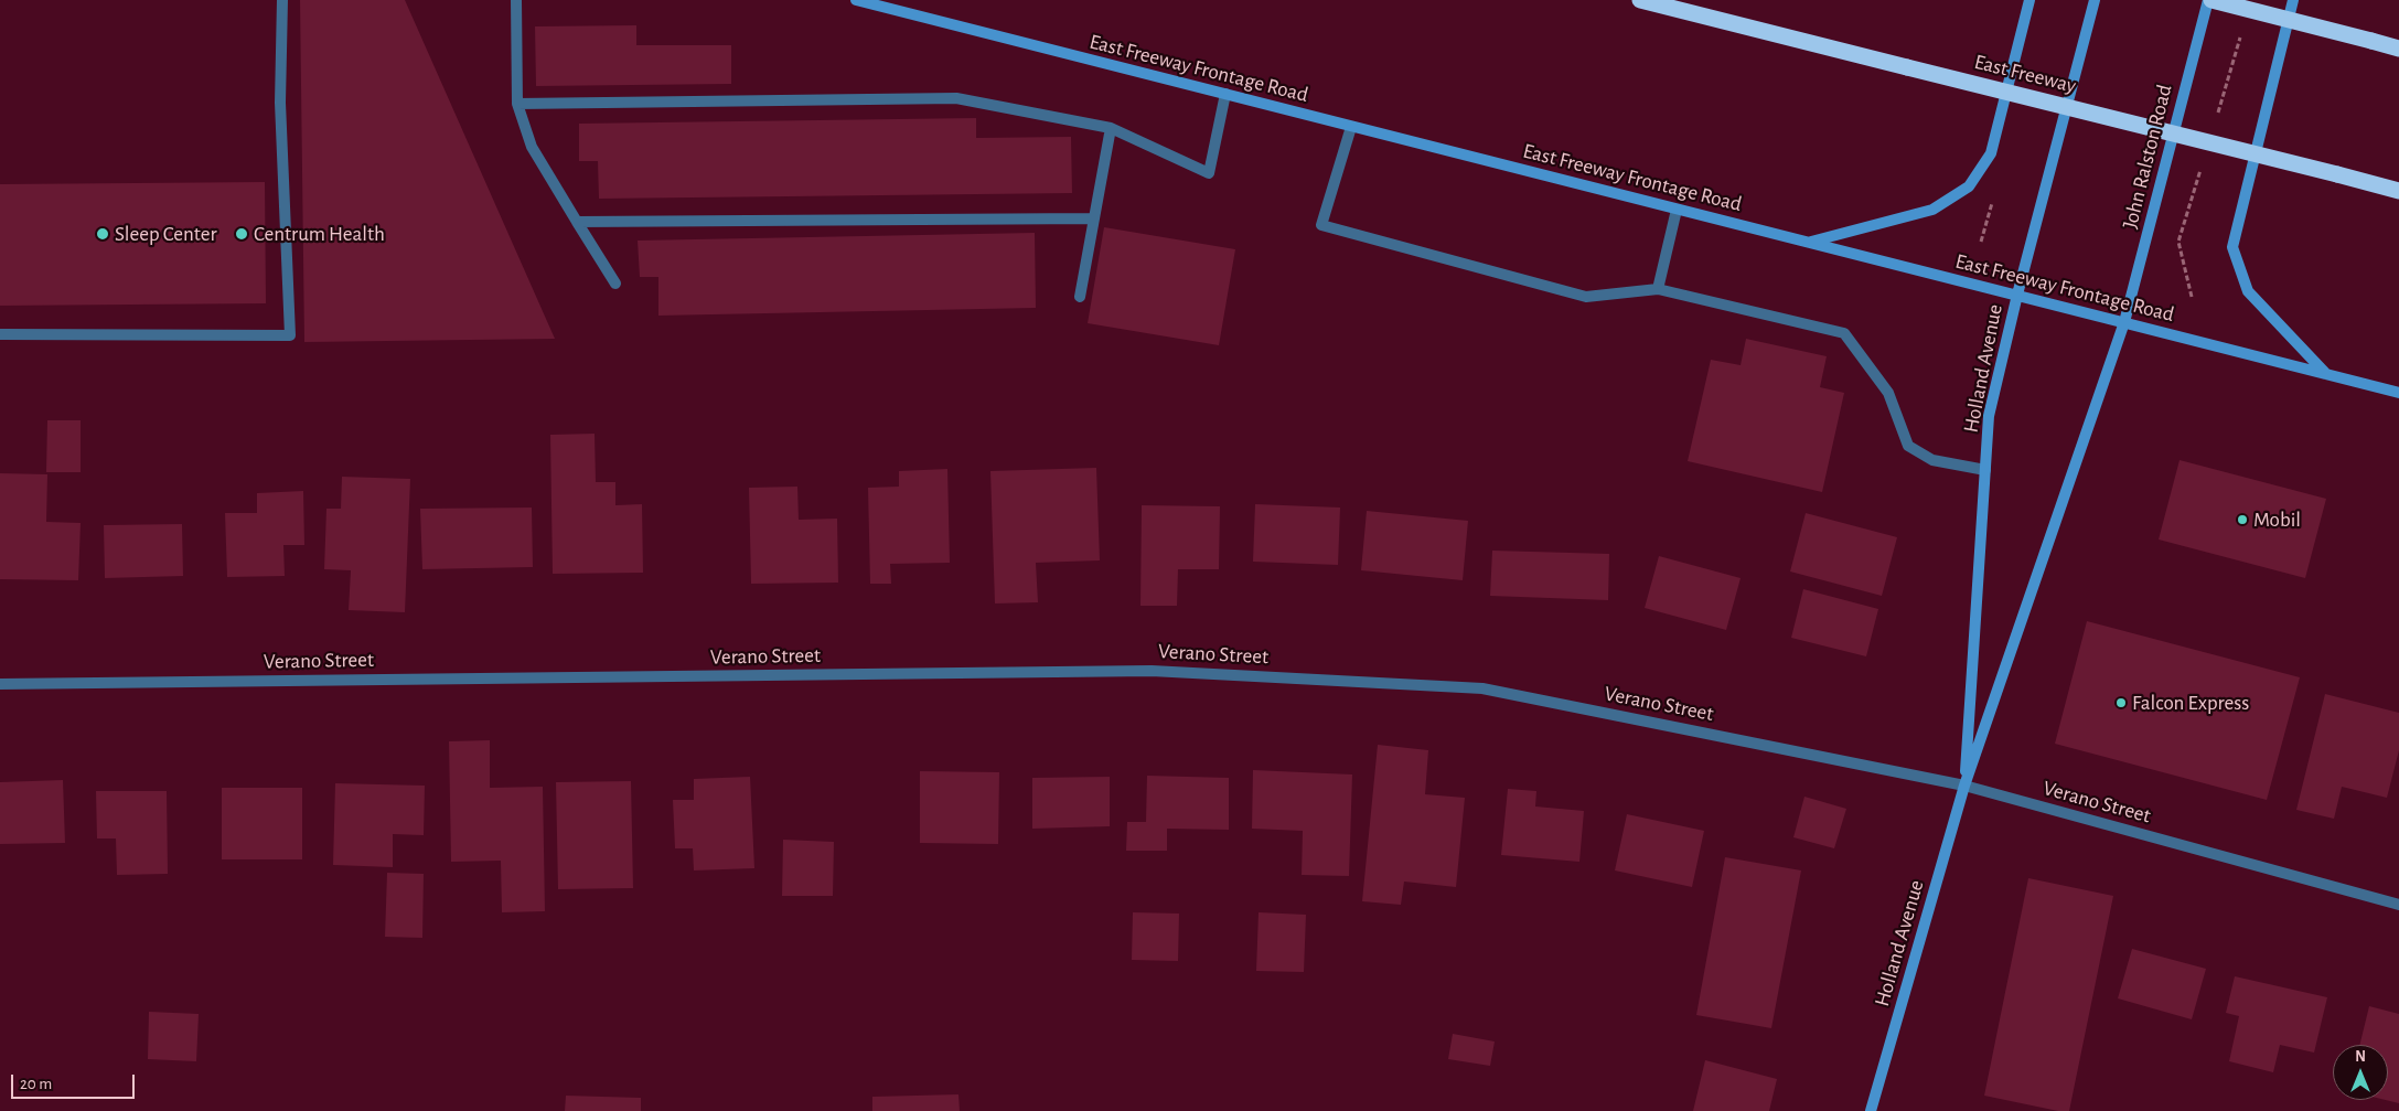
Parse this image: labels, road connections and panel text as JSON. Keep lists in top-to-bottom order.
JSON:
{
  "streets": {
    "highway": ["East Freeway"],
    "main road": ["East Freeway Frontage Road", "John Ralston Road", "Holland Avenue"],
    "street": ["Verano Street"]
  },
  "crossings": [
    ["East Freeway Frontage Road", "John Ralston Road"],
    ["East Freeway Frontage Road", "Holland Avenue"],
    ["John Ralston Road", "Holland Avenue"],
    ["Holland Avenue", "Verano Street"]
  ],
  "places": [
    "Sleep Center",
    "Centrum Health",
    "Mobil",
    "Falcon Express"
  ],
  "scale_bar": "20 m",
  "north": "top"
}
